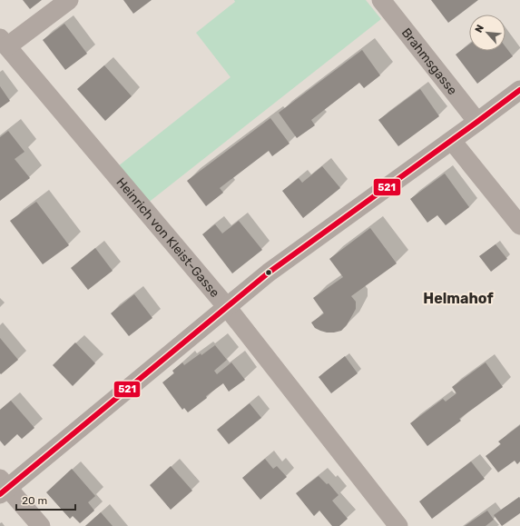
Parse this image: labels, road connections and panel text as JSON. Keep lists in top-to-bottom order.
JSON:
{
  "streets": {
    "street": ["Brahmsgasse", "Heinrich von Kleist-Gasse"]
  },
  "districts": ["Helmahof"],
  "lines": ["transit line 521"],
  "scale_bar": "20 m",
  "north": "top left"
}
